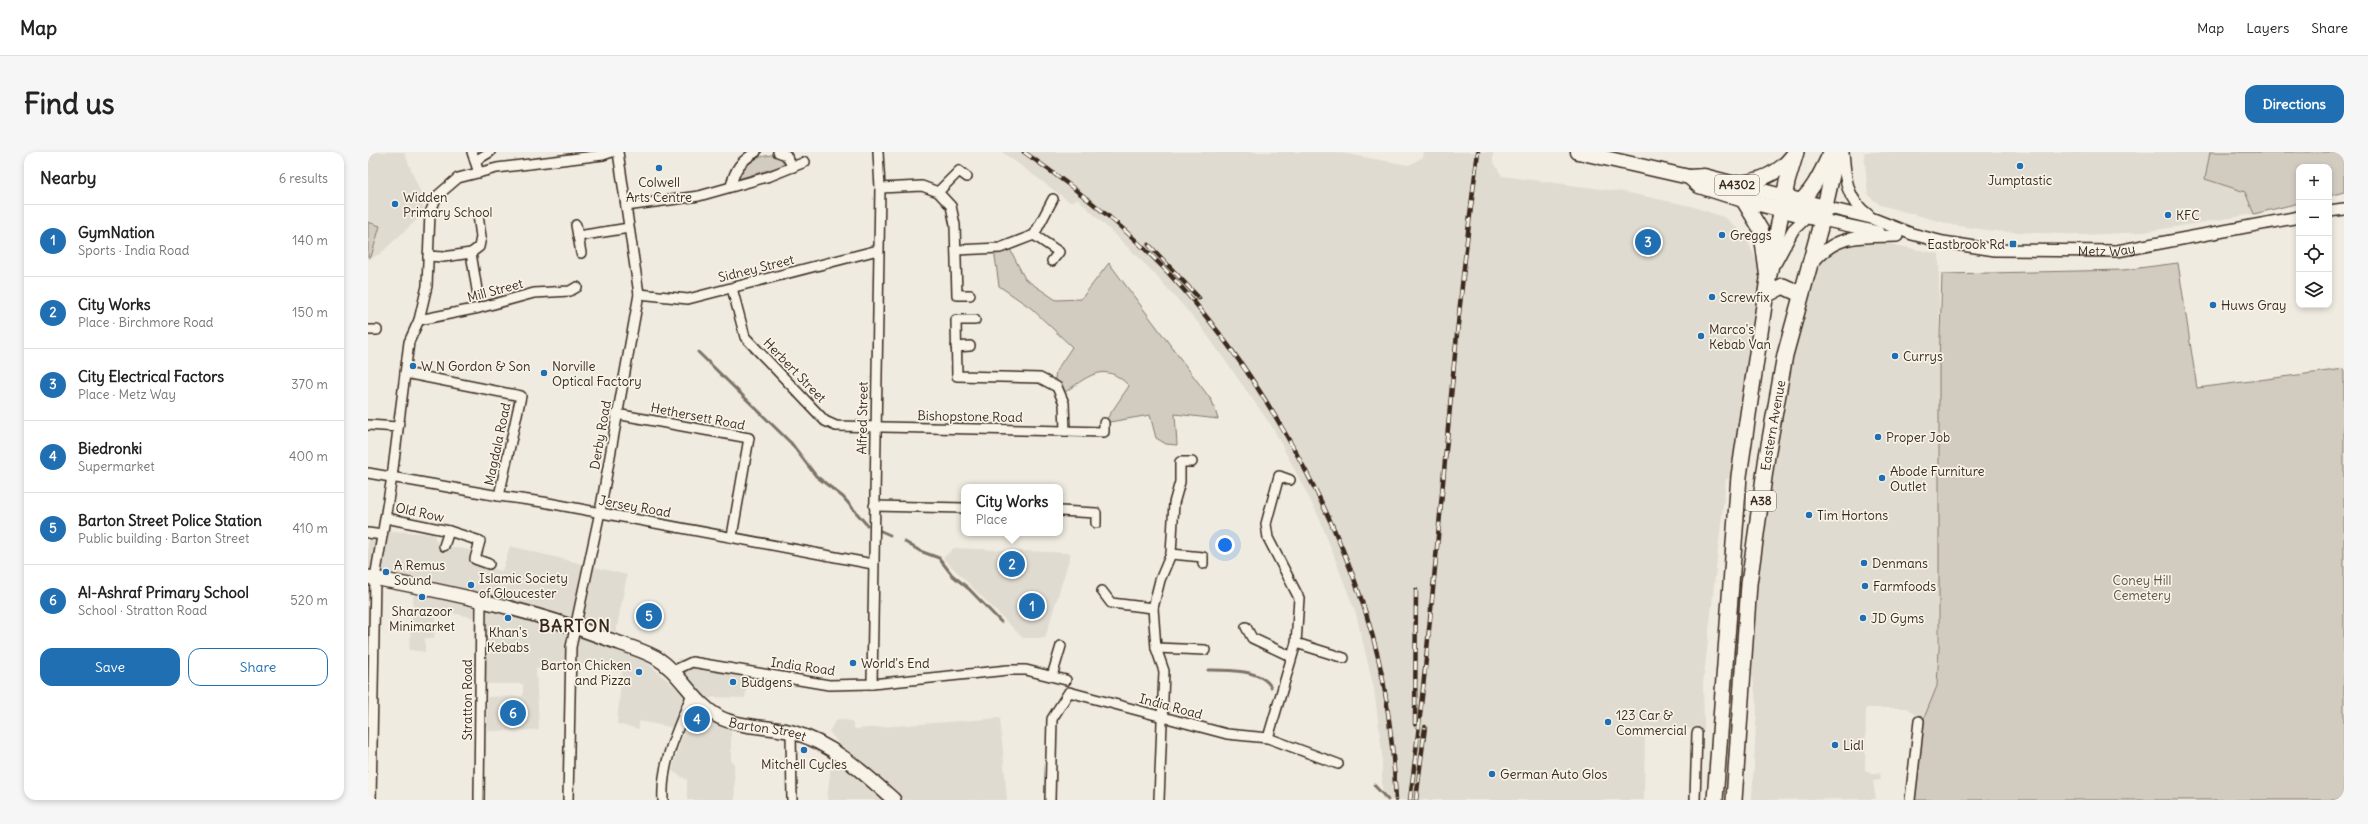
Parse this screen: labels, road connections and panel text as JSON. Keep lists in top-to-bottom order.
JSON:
{
  "streets": {
    "highway": ["Eastern Avenue", "A38"],
    "main road": ["A4302", "Metz Way", "Barton Street"],
    "street": [
      "Sidney Street",
      "Mill Street",
      "Herbert Street",
      "Hethersett Road",
      "Bishopstone Road",
      "Alfred Street",
      "Derby Road",
      "Magdala Road",
      "Jersey Road",
      "Old Row",
      "India Road",
      "Stratton Road"
    ]
  },
  "crossings": [
    ["Metz Way", "Eastern Avenue"],
    ["Sidney Street", "Herbert Street"],
    ["Sidney Street", "Alfred Street"],
    ["Sidney Street", "Derby Road"],
    ["Herbert Street", "Bishopstone Road"],
    ["Herbert Street", "Alfred Street"],
    ["Hethersett Road", "Derby Road"],
    ["Hethersett Road", "Jersey Road"],
    ["Bishopstone Road", "Alfred Street"],
    ["Alfred Street", "Jersey Road"],
    ["Alfred Street", "India Road"],
    ["Derby Road", "Jersey Road"],
    ["Derby Road", "Barton Street"],
    ["Magdala Road", "Jersey Road"],
    ["India Road", "Barton Street"],
    ["Stratton Road", "Barton Street"]
  ],
  "districts": ["BARTON"],
  "parks": ["Coney Hill Cemetery"],
  "places": {
    "other": [
      "Jumptastic",
      "Colwell Arts Centre",
      "Widden Primary School",
      "KFC",
      "Greggs",
      "Screwfix",
      "Huws Gray",
      "Marco's Kebab Van",
      "Currys",
      "W N Gordon & Son",
      "Norville Optical Factory",
      "Proper Job",
      "Abode Furniture Outlet",
      "Tim Hortons",
      "Denmans",
      "A Remus Sound",
      "Islamic Society of Gloucester",
      "Farmfoods",
      "Sharazoor Minimarket",
      "Khan's Kebabs",
      "JD Gyms",
      "World's End",
      "Barton Chicken and Pizza",
      "Budgens",
      "123 Car & Commercial",
      "Lidl",
      "Mitchell Cycles",
      "German Auto Glos"
    ],
    "transit": ["Eastbrook Rd"]
  },
  "page": {
    "header": "Map",
    "nav": ["Map", "Layers", "Share"],
    "buttons": [
      "Directions",
      ["Save", "Share"]
    ],
    "title": "Find us",
    "heading": ["Nearby", "6 results"],
    "map_buttons": ["+", "−"],
    "list": [
      {
        "mark": "1",
        "name": "GymNation",
        "note": "Sports · India Road",
        "value": "140 m"
      },
      {
        "mark": "2",
        "name": "City Works",
        "note": "Place · Birchmore Road",
        "value": "150 m"
      },
      {
        "mark": "3",
        "name": "City Electrical Factors",
        "note": "Place · Metz Way",
        "value": "370 m"
      },
      {
        "mark": "4",
        "name": "Biedronki",
        "note": "Supermarket",
        "value": "400 m"
      },
      {
        "mark": "5",
        "name": "Barton Street Police Station",
        "note": "Public building · Barton Street",
        "value": "410 m"
      },
      {
        "mark": "6",
        "name": "Al-Ashraf Primary School",
        "note": "School · Stratton Road",
        "value": "520 m"
      }
    ],
    "pins": [
      "3",
      "2",
      "1",
      "5",
      "6",
      "4"
    ],
    "popup": ["City Works", "Place"]
  }
}
